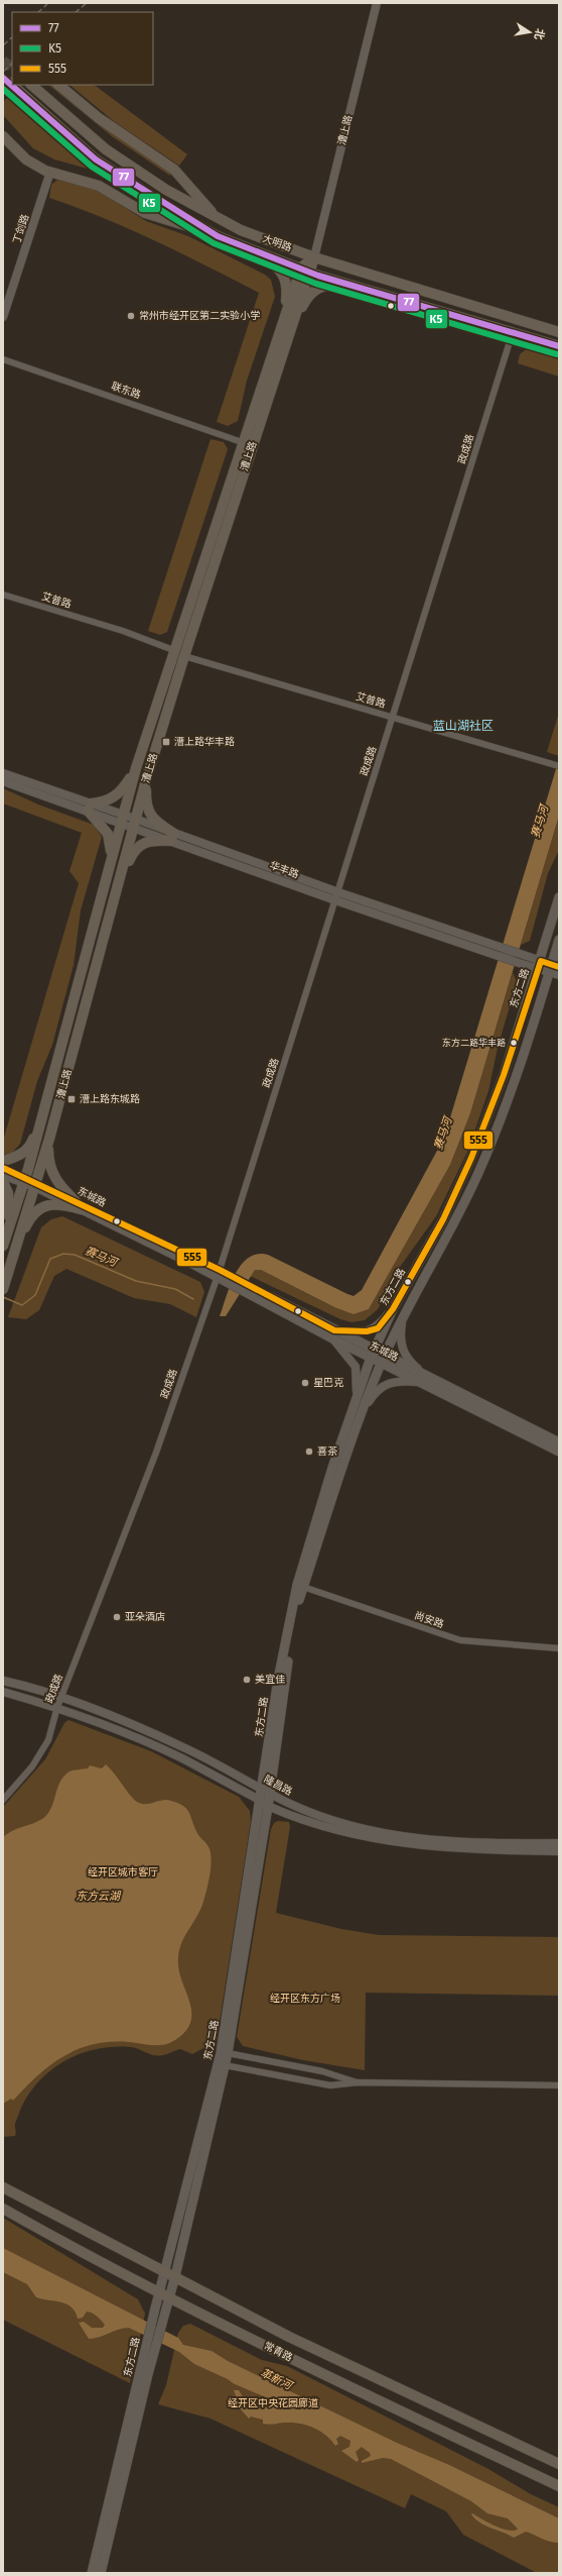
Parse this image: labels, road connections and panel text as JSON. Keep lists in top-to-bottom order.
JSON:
{
  "streets": {
    "main road": [
      "漕上路",
      "大明路",
      "东方二路",
      "东城路",
      "常青路"
    ],
    "street": [
      "丁剑路",
      "联东路",
      "政成路",
      "艾普路",
      "华丰路",
      "尚安路",
      "隆昌路"
    ]
  },
  "crossings": [
    ["漕上路", "大明路"],
    ["漕上路", "联东路"],
    ["漕上路", "艾普路"],
    ["漕上路", "华丰路"],
    ["漕上路", "东城路"],
    ["大明路", "政成路"],
    ["政成路", "艾普路"],
    ["政成路", "华丰路"],
    ["政成路", "东城路"],
    ["政成路", "隆昌路"],
    ["华丰路", "东方二路"],
    ["东方二路", "东城路"],
    ["东方二路", "尚安路"],
    ["东方二路", "隆昌路"],
    ["东方二路", "常青路"]
  ],
  "districts": ["蓝山湖社区"],
  "water": ["赛马河", "东方云湖", "革新河"],
  "parks": ["经开区城市客厅", "经开区东方广场", "经开区中央花园廊道"],
  "places": {
    "other": [
      "常州市经开区第二实验小学",
      "东方二路华丰路",
      "星巴克",
      "喜茶",
      "亚朵酒店",
      "美宜佳"
    ],
    "transit": ["漕上路华丰路", "漕上路东城路"]
  },
  "lines": ["transit line 77", "transit line K5", "transit line 555"],
  "legend": ["77", "K5", "555"],
  "north": "right"
}
